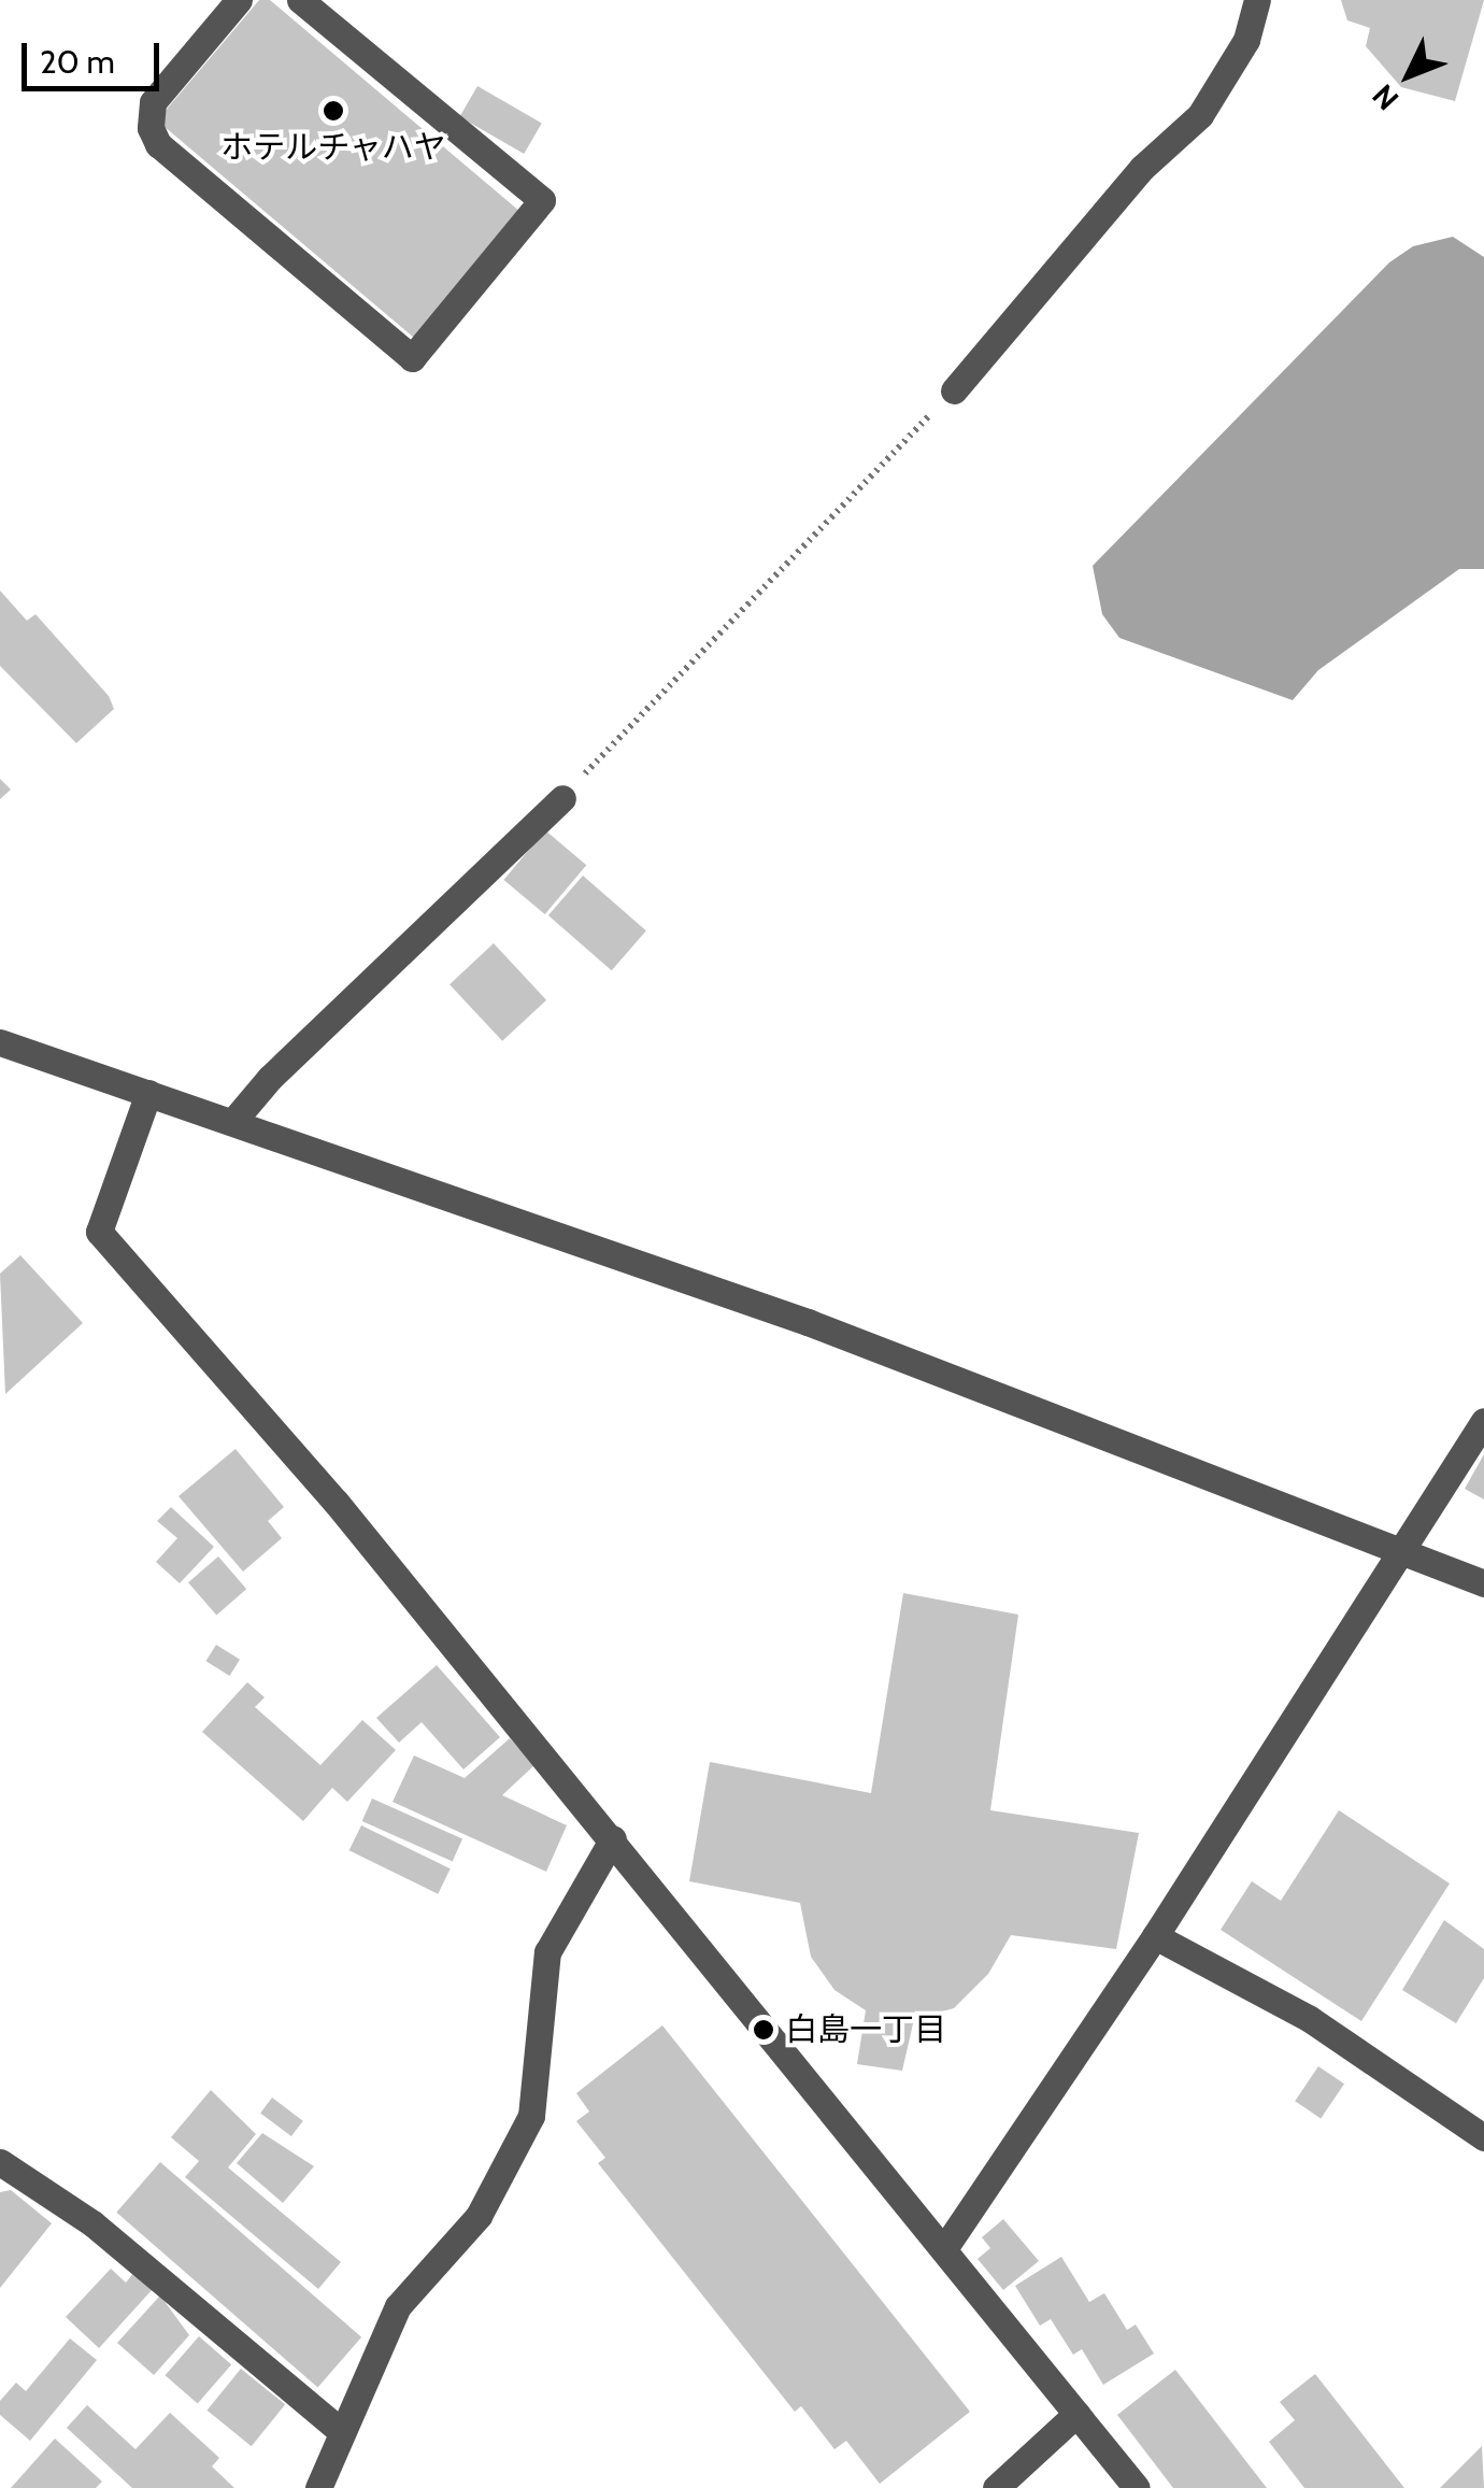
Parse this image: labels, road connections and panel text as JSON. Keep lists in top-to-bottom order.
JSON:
{
  "places": ["ホテルチャハヤ", "白島一丁目"],
  "scale_bar": "20 m",
  "north": "bottom left"
}
